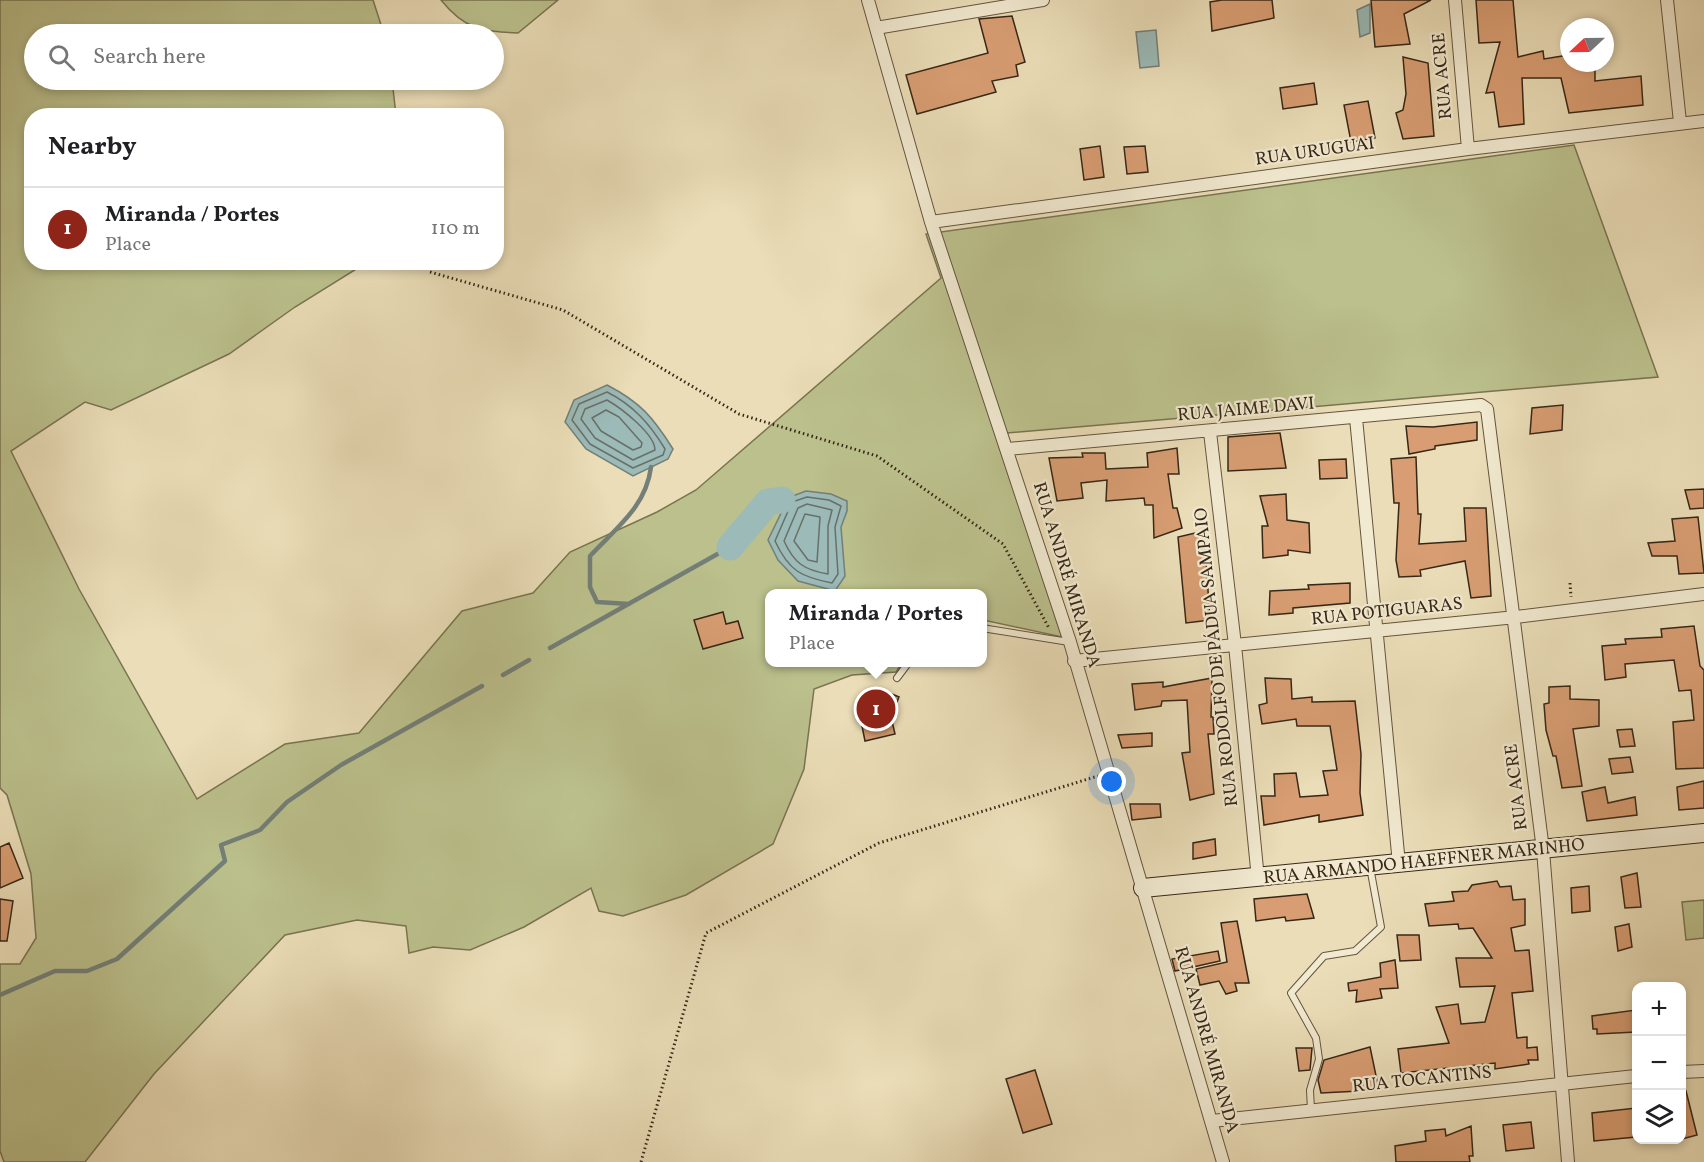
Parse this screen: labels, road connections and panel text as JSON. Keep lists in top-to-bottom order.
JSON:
{
  "streets": {
    "street": [
      "RUA ACRE",
      "RUA URUGUAI",
      "RUA JAIME DAVI",
      "RUA ANDRÉ MIRANDA",
      "RUA POTIGUARAS",
      "RUA RODOLFO DE PÁDUA SAMPAIO",
      "RUA ARMANDO HAEFFNER MARINHO",
      "RUA TOCANTINS"
    ]
  },
  "crossings": [
    ["RUA ACRE", "RUA URUGUAI"],
    ["RUA ACRE", "RUA JAIME DAVI"],
    ["RUA ACRE", "RUA POTIGUARAS"],
    ["RUA ACRE", "RUA ARMANDO HAEFFNER MARINHO"],
    ["RUA ACRE", "RUA TOCANTINS"],
    ["RUA URUGUAI", "RUA ANDRÉ MIRANDA"],
    ["RUA JAIME DAVI", "RUA ANDRÉ MIRANDA"],
    ["RUA JAIME DAVI", "RUA RODOLFO DE PÁDUA SAMPAIO"],
    ["RUA ANDRÉ MIRANDA", "RUA POTIGUARAS"],
    ["RUA ANDRÉ MIRANDA", "RUA ARMANDO HAEFFNER MARINHO"],
    ["RUA ANDRÉ MIRANDA", "RUA TOCANTINS"],
    ["RUA POTIGUARAS", "RUA RODOLFO DE PÁDUA SAMPAIO"],
    ["RUA RODOLFO DE PÁDUA SAMPAIO", "RUA ARMANDO HAEFFNER MARINHO"]
  ],
  "north": "left",
  "page": {
    "search": "Search here",
    "heading": "Nearby",
    "list": [
      {
        "mark": "1",
        "name": "Miranda / Portes",
        "note": "Place",
        "value": "110 m"
      }
    ],
    "popup": ["Miranda / Portes", "Place"],
    "pins": "1",
    "map_buttons": ["+", "−"]
  }
}
